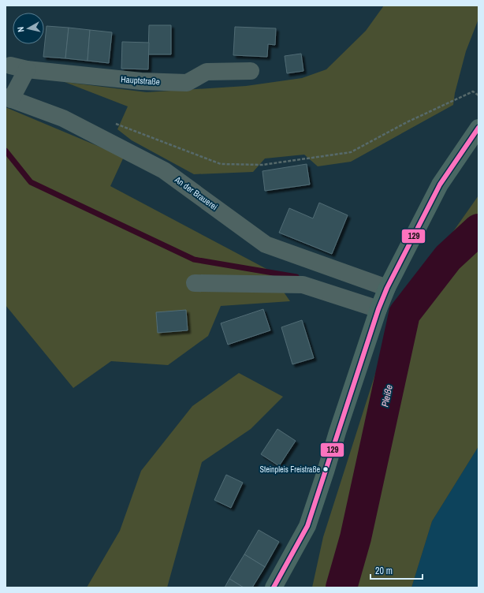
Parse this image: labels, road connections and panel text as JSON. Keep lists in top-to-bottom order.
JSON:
{
  "streets": {
    "street": ["Hauptstraße", "An der Brauerei"]
  },
  "crossings": [
    ["Hauptstraße", "An der Brauerei"]
  ],
  "water": ["Pleiße"],
  "places": ["Steinpleis Freistraße"],
  "lines": ["transit line 129"],
  "scale_bar": "20 m",
  "north": "left"
}
